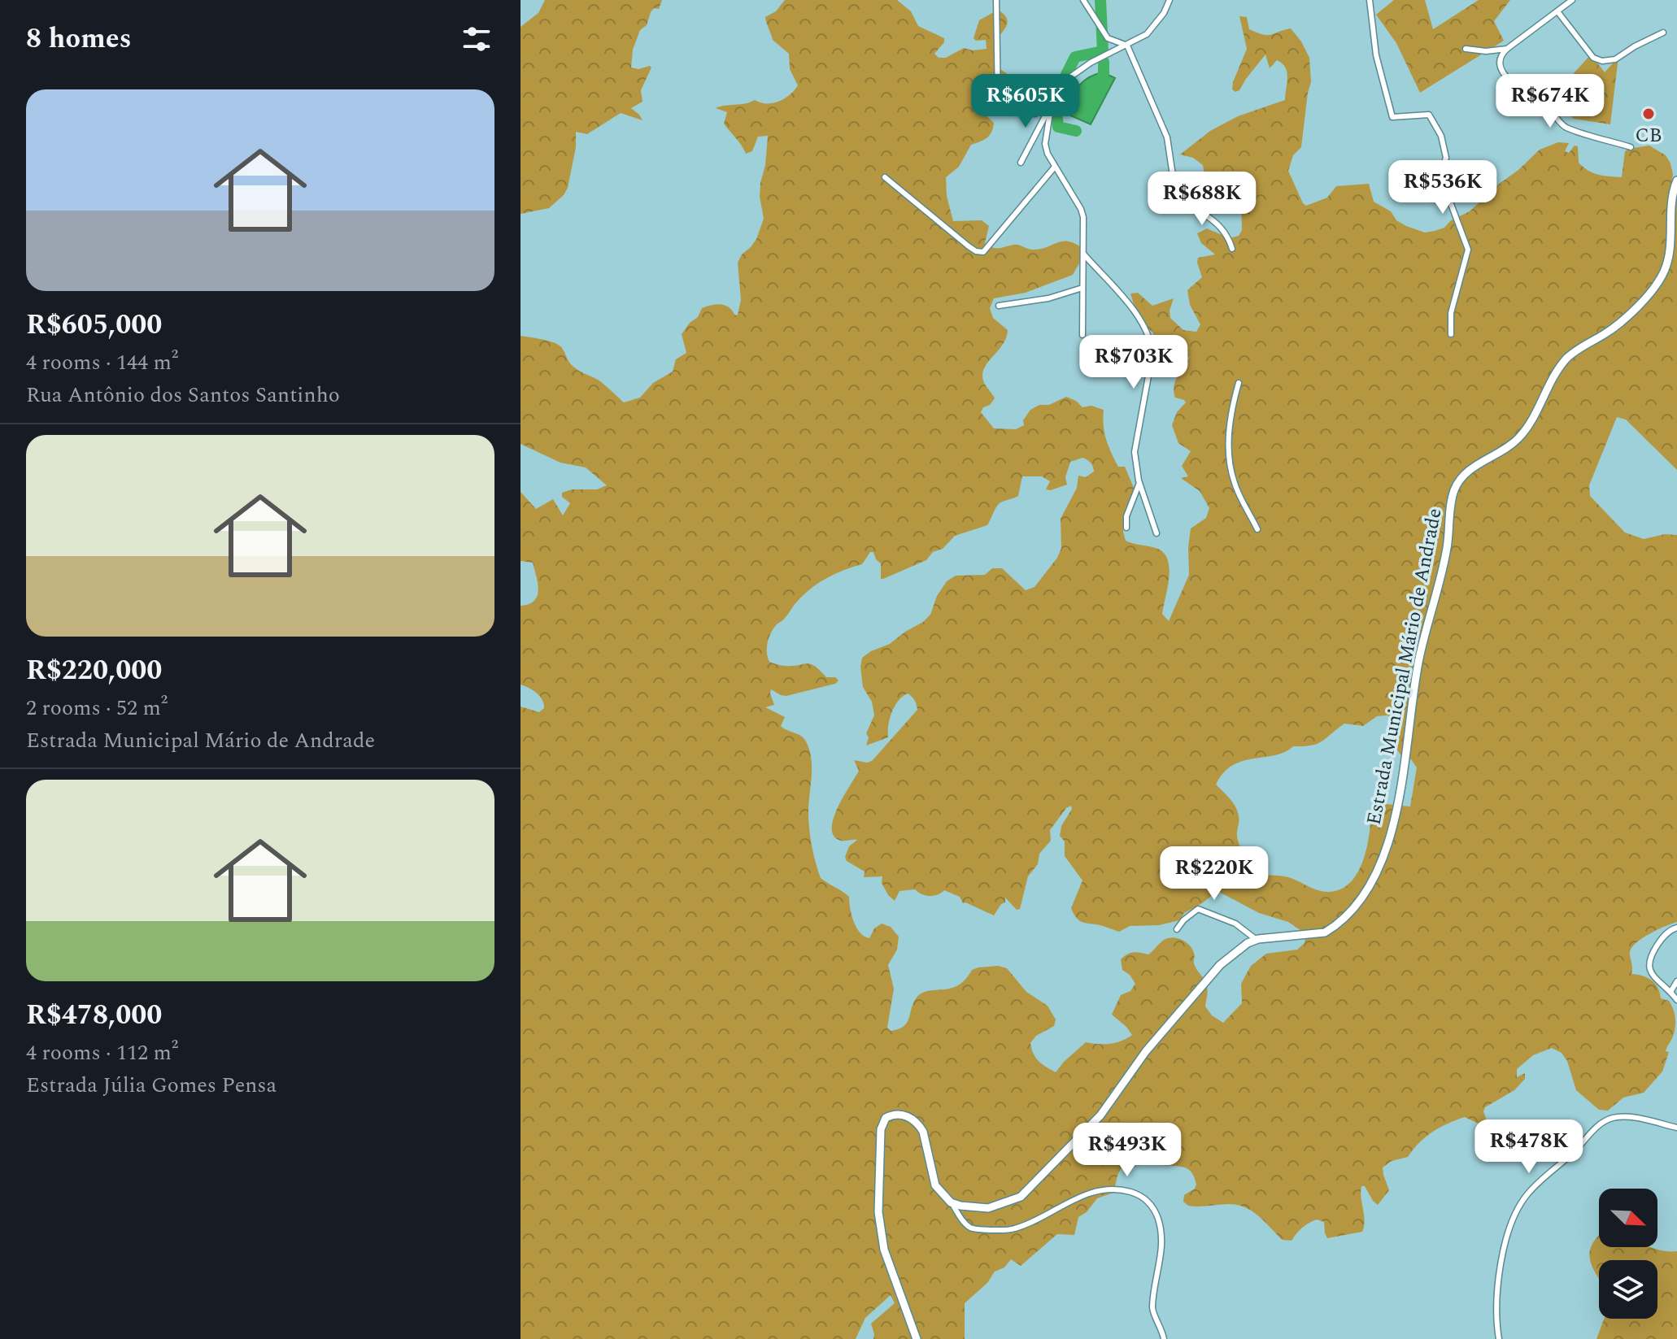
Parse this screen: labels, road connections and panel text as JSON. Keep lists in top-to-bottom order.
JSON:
{
  "streets": {
    "street": ["Estrada Municipal Mário de Andrade"]
  },
  "places": ["CB"],
  "north": "bottom right",
  "page": {
    "heading": "8 homes",
    "price": [
      "R$605K",
      "R$674K",
      "R$536K",
      "R$688K",
      "R$703K",
      "R$220K",
      "R$478K",
      "R$493K"
    ],
    "list": [
      {
        "name": "R$605,000",
        "note": "4 rooms · 144 m² · Rua Antônio dos Santos Santinho"
      },
      {
        "name": "R$220,000",
        "note": "2 rooms · 52 m² · Estrada Municipal Mário de Andrade"
      },
      {
        "name": "R$478,000",
        "note": "4 rooms · 112 m² · Estrada Júlia Gomes Pensa"
      }
    ]
  }
}
